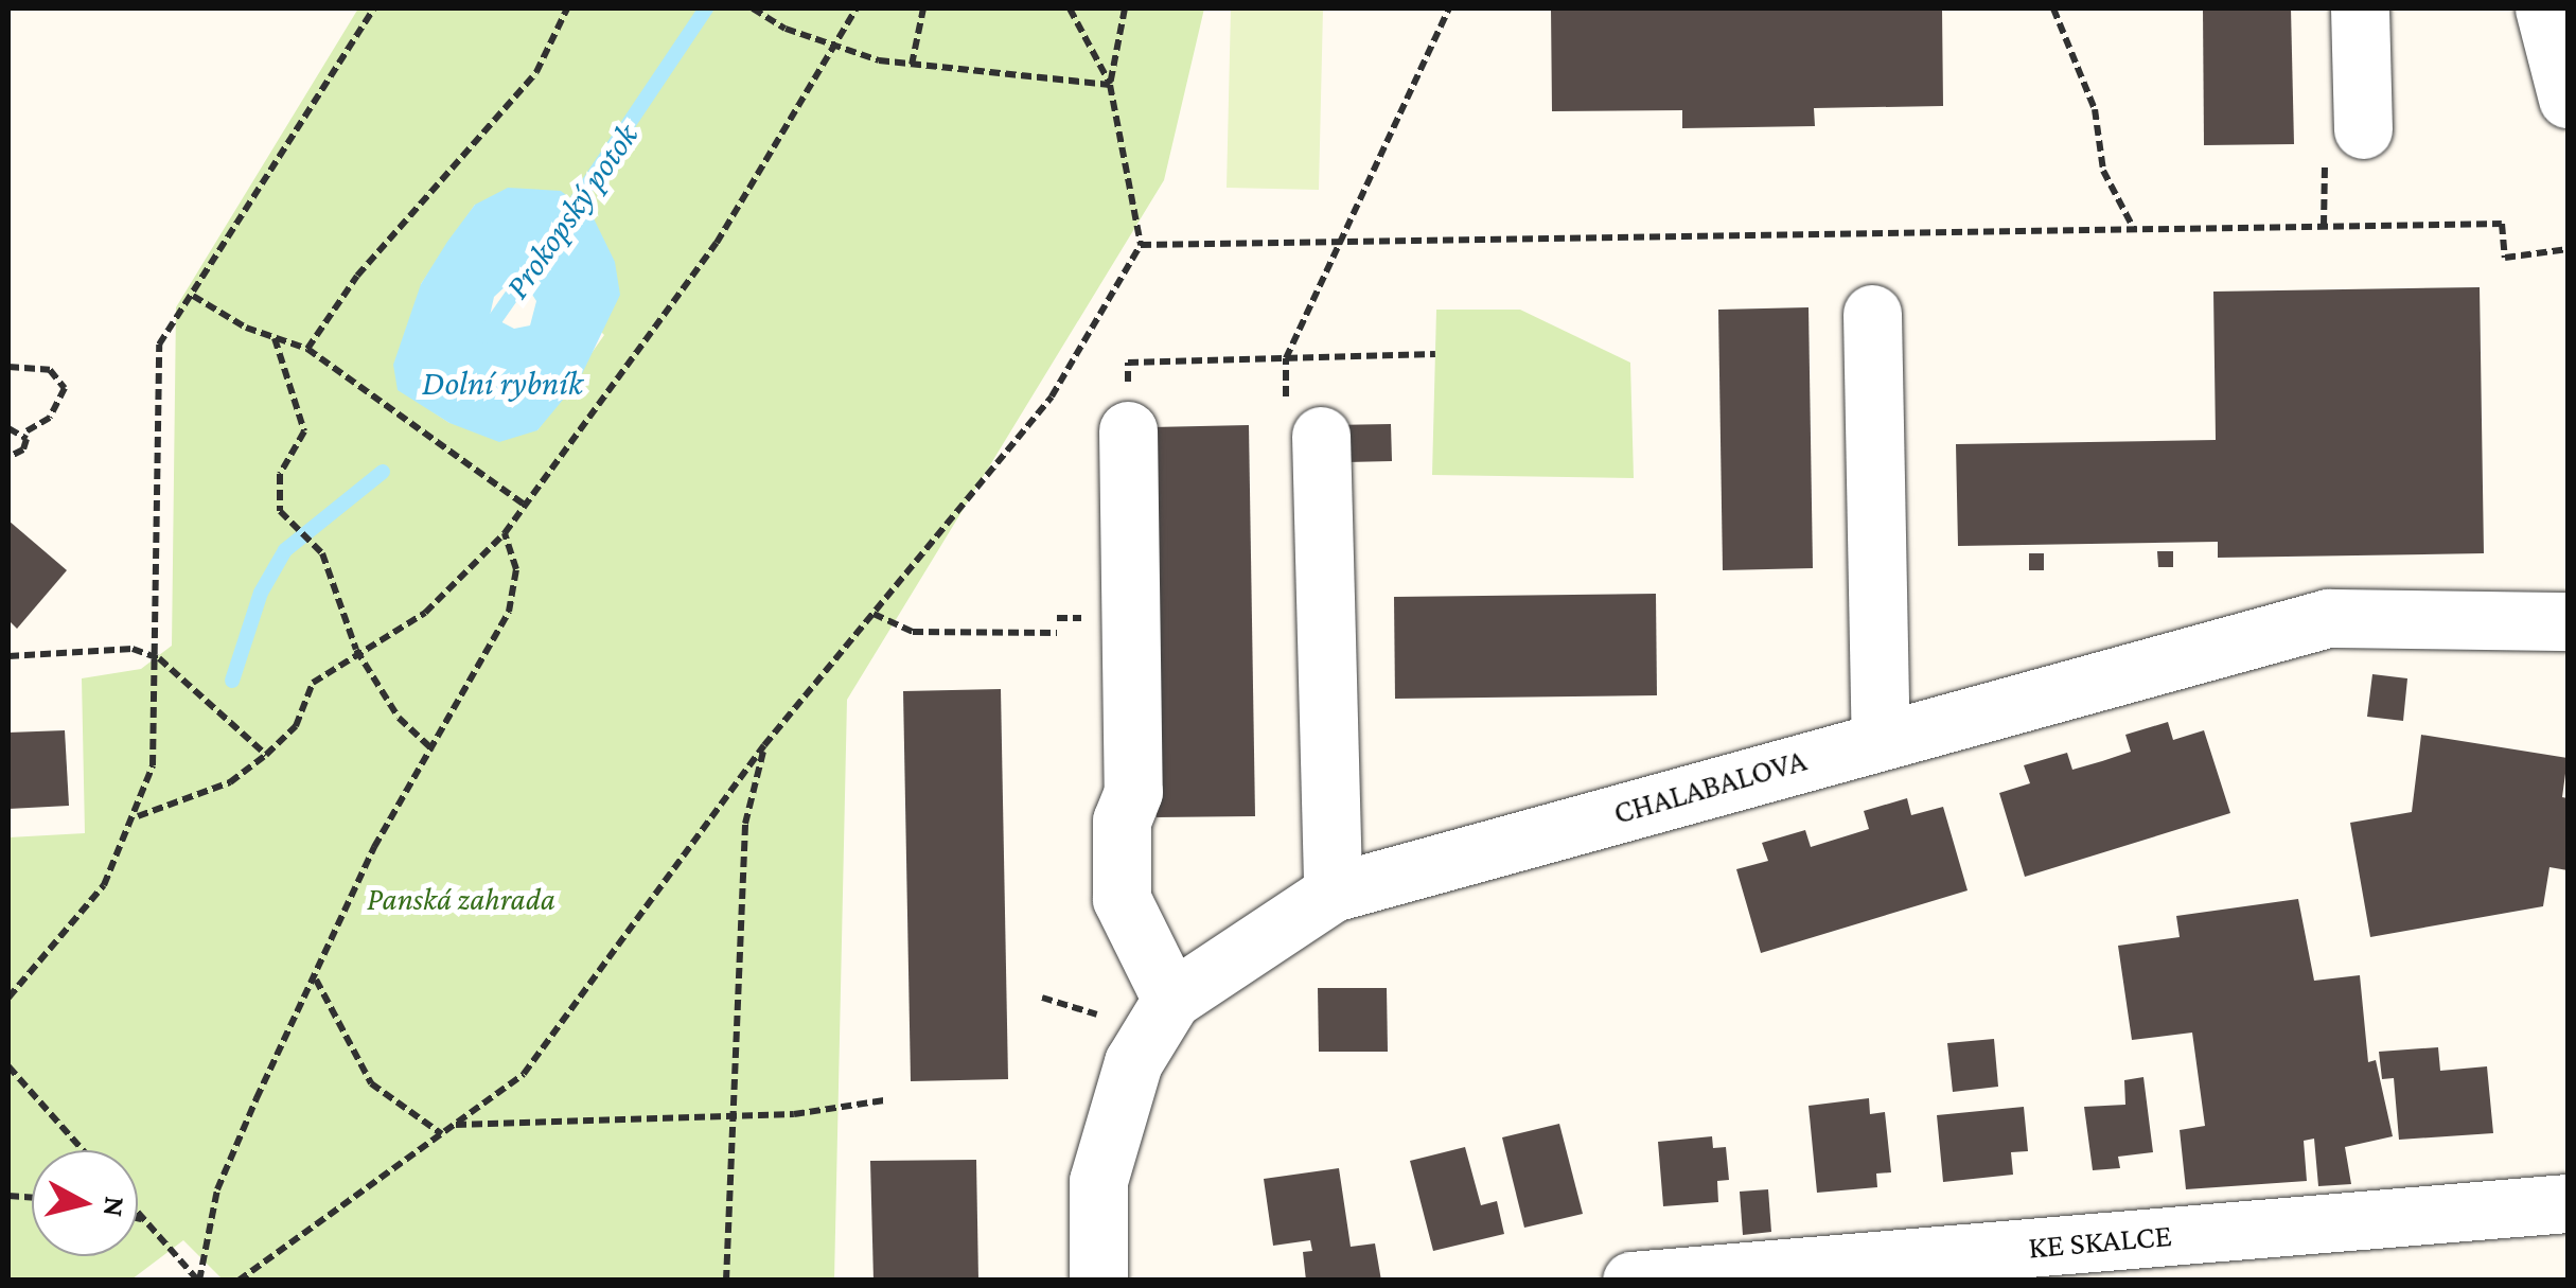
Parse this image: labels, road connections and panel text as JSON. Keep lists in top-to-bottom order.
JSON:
{
  "streets": {
    "street": ["CHALABALOVA", "KE SKALCE"]
  },
  "water": ["Prokopský potok", "Dolní rybník"],
  "parks": ["Panská zahrada"],
  "north": "right"
}
